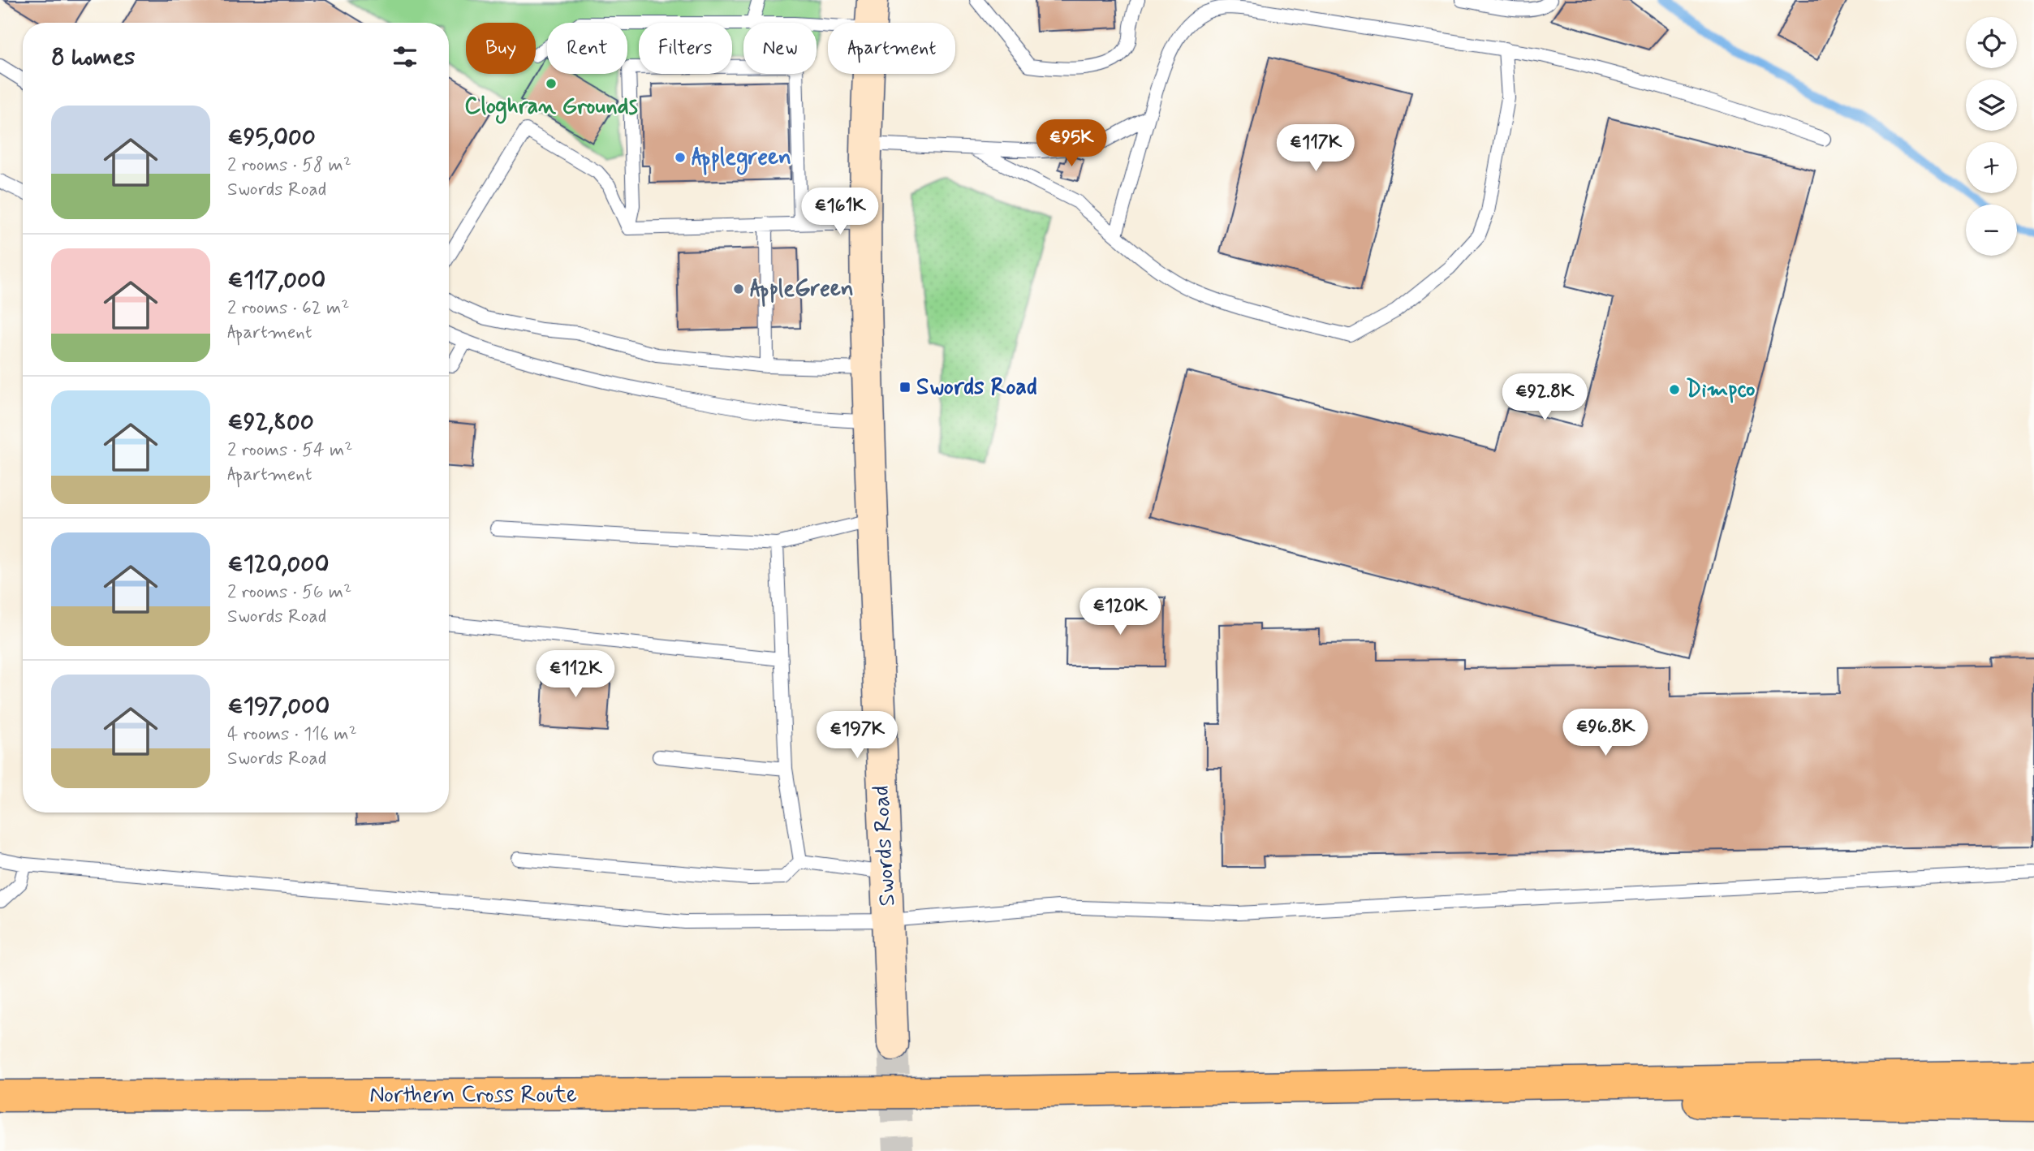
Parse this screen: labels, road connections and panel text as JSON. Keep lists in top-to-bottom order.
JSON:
{
  "streets": {
    "highway": ["Northern Cross Route"],
    "main road": ["Swords Road"]
  },
  "places": {
    "other": [
      "Cloghran Grounds",
      "Applegreen",
      "AppleGreen",
      "Dimpco"
    ],
    "transit": ["Swords Road"]
  },
  "page": {
    "map_buttons": ["+", "−"],
    "chip": [
      "Buy",
      "Rent",
      "Filters",
      "New",
      "Apartment"
    ],
    "heading": "8 homes",
    "list": [
      {
        "name": "€95,000",
        "note": "2 rooms · 58 m² · Swords Road"
      },
      {
        "name": "€117,000",
        "note": "2 rooms · 62 m² · Apartment"
      },
      {
        "name": "€92,800",
        "note": "2 rooms · 54 m² · Apartment"
      },
      {
        "name": "€120,000",
        "note": "2 rooms · 56 m² · Swords Road"
      },
      {
        "name": "€197,000",
        "note": "4 rooms · 116 m² · Swords Road"
      }
    ],
    "price": [
      "€95K",
      "€117K",
      "€161K",
      "€92.8K",
      "€120K",
      "€112K",
      "€96.8K",
      "€197K"
    ]
  }
}
